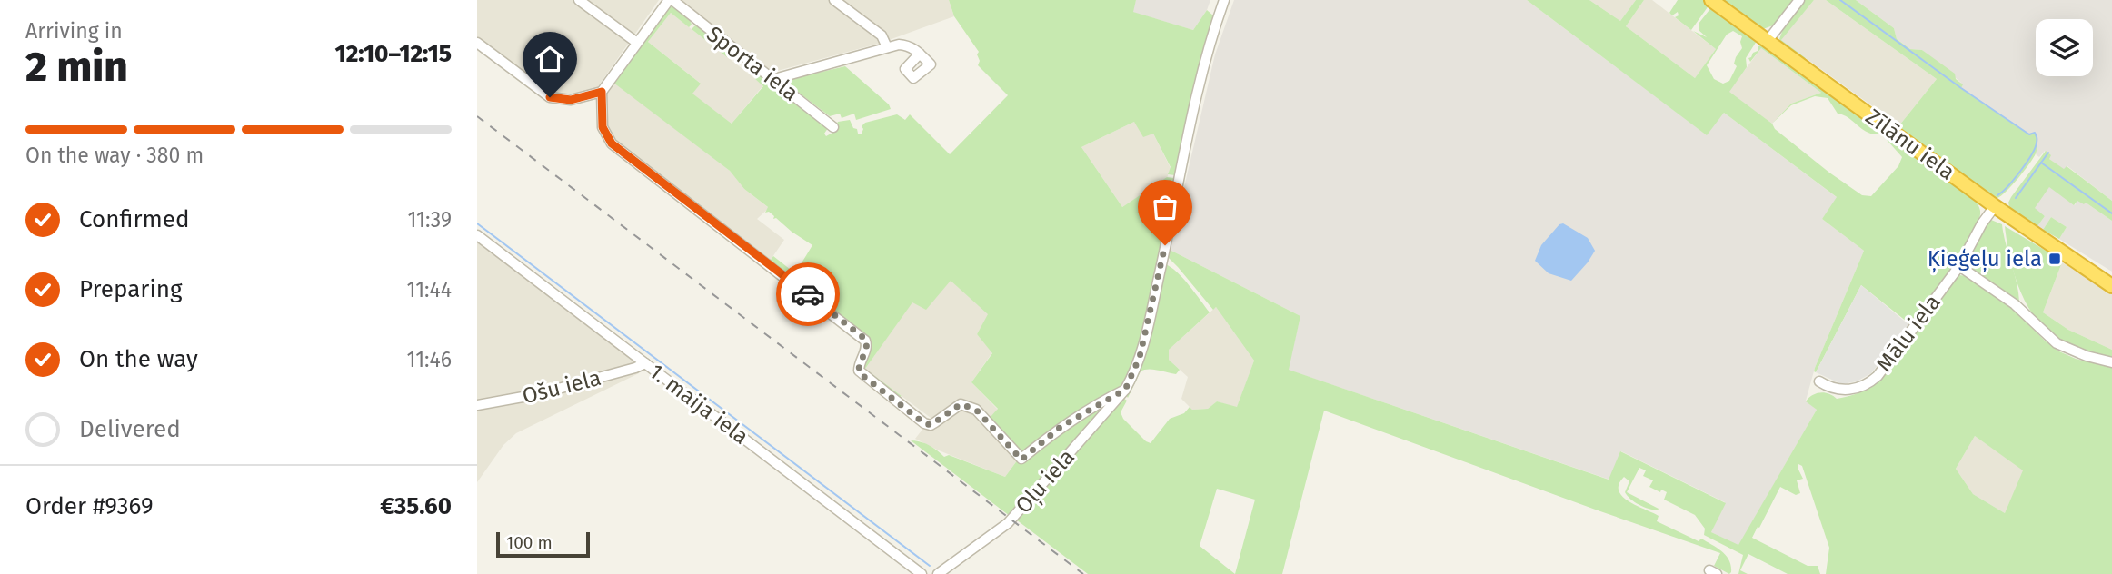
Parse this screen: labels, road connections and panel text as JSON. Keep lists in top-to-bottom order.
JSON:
{
  "streets": {
    "highway": ["Zīlānu iela"],
    "street": [
      "Sporta iela",
      "Mālu iela",
      "Ošu iela",
      "1. maija iela",
      "Oļu iela"
    ]
  },
  "crossings": [
    ["Zīlānu iela", "Mālu iela"],
    ["Ošu iela", "1. maija iela"]
  ],
  "places": {
    "transit": ["Ķieģeļu iela"]
  },
  "scale_bar": "100 m",
  "page": {
    "heading": ["2 min", "Arriving in", "12:10–12:15"],
    "panel": ["Order #9369", "€35.60"],
    "bar": "On the way · 380 m",
    "list": [
      ["Confirmed", "11:39"],
      ["Preparing", "11:44"],
      ["On the way", "11:46"],
      "Delivered"
    ],
    "scale": "100 m"
  }
}
